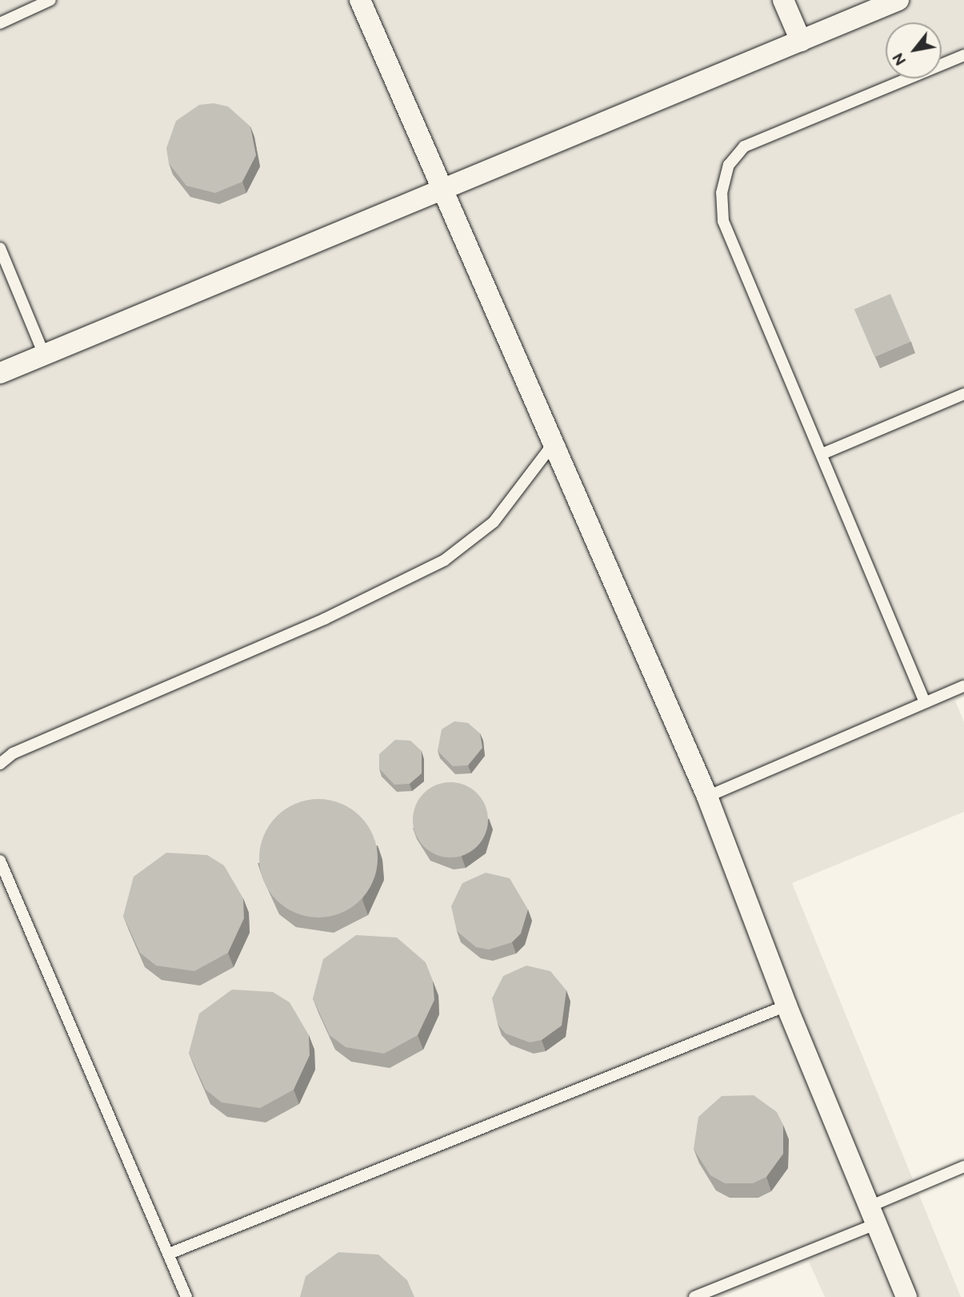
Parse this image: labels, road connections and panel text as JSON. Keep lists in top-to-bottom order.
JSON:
{
  "north": "bottom left"
}
